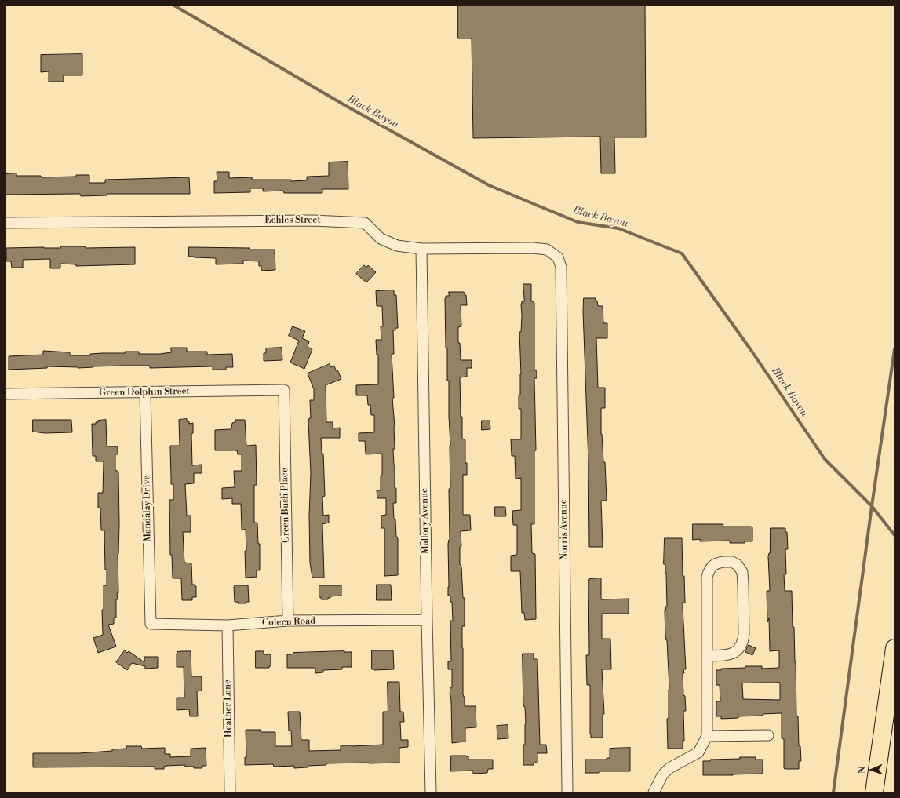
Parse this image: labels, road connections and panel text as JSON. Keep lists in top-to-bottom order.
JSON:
{
  "streets": {
    "street": [
      "Echles Street",
      "Green Dolphin Street",
      "Green Bush Place",
      "Mandalay Drive",
      "Mallory Avenue",
      "Norris Avenue",
      "Coleen Road",
      "Heather Lane"
    ]
  },
  "crossings": [
    ["Echles Street", "Mallory Avenue"],
    ["Echles Street", "Norris Avenue"],
    ["Green Dolphin Street", "Green Bush Place"],
    ["Green Dolphin Street", "Mandalay Drive"],
    ["Green Bush Place", "Coleen Road"],
    ["Mandalay Drive", "Coleen Road"],
    ["Mallory Avenue", "Coleen Road"],
    ["Coleen Road", "Heather Lane"]
  ],
  "water": ["Black Bayou"],
  "north": "left"
}
